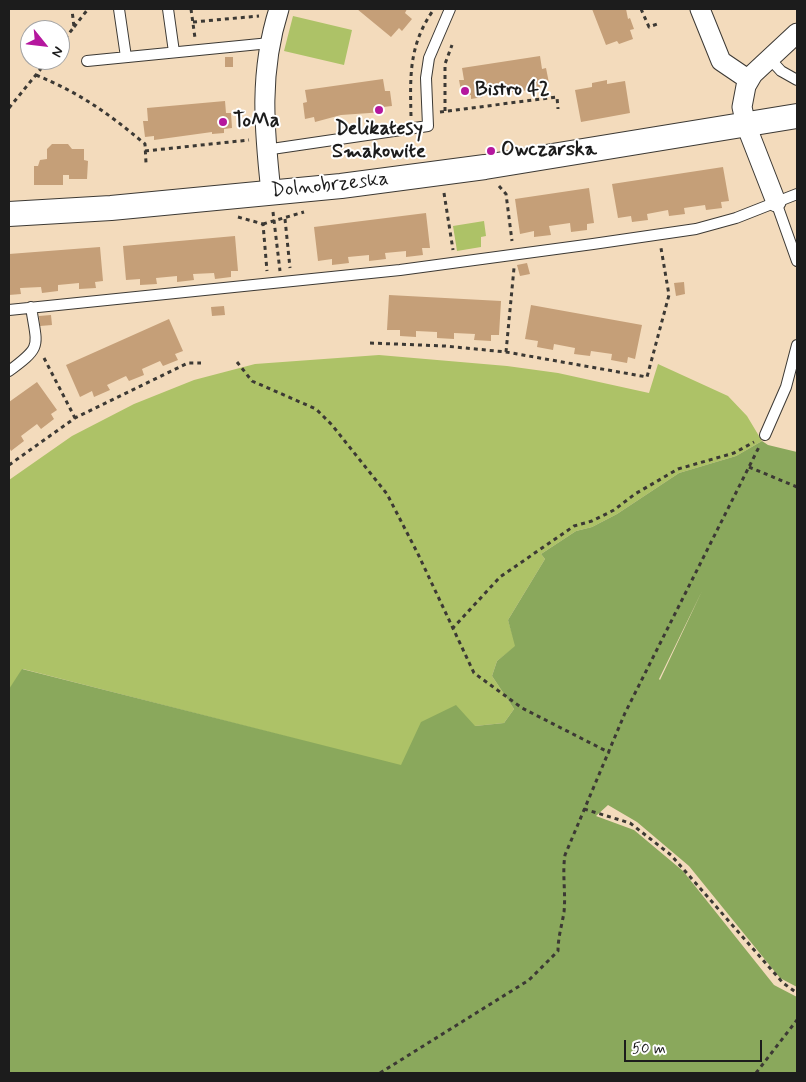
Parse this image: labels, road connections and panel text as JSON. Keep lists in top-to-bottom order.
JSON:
{
  "streets": {
    "street": ["Dolnobrzeska"]
  },
  "places": [
    "Bistro 42",
    "Delikatesy Smakowite",
    "ToMa",
    "Owczarska"
  ],
  "scale_bar": "50 m",
  "north": "bottom right"
}
